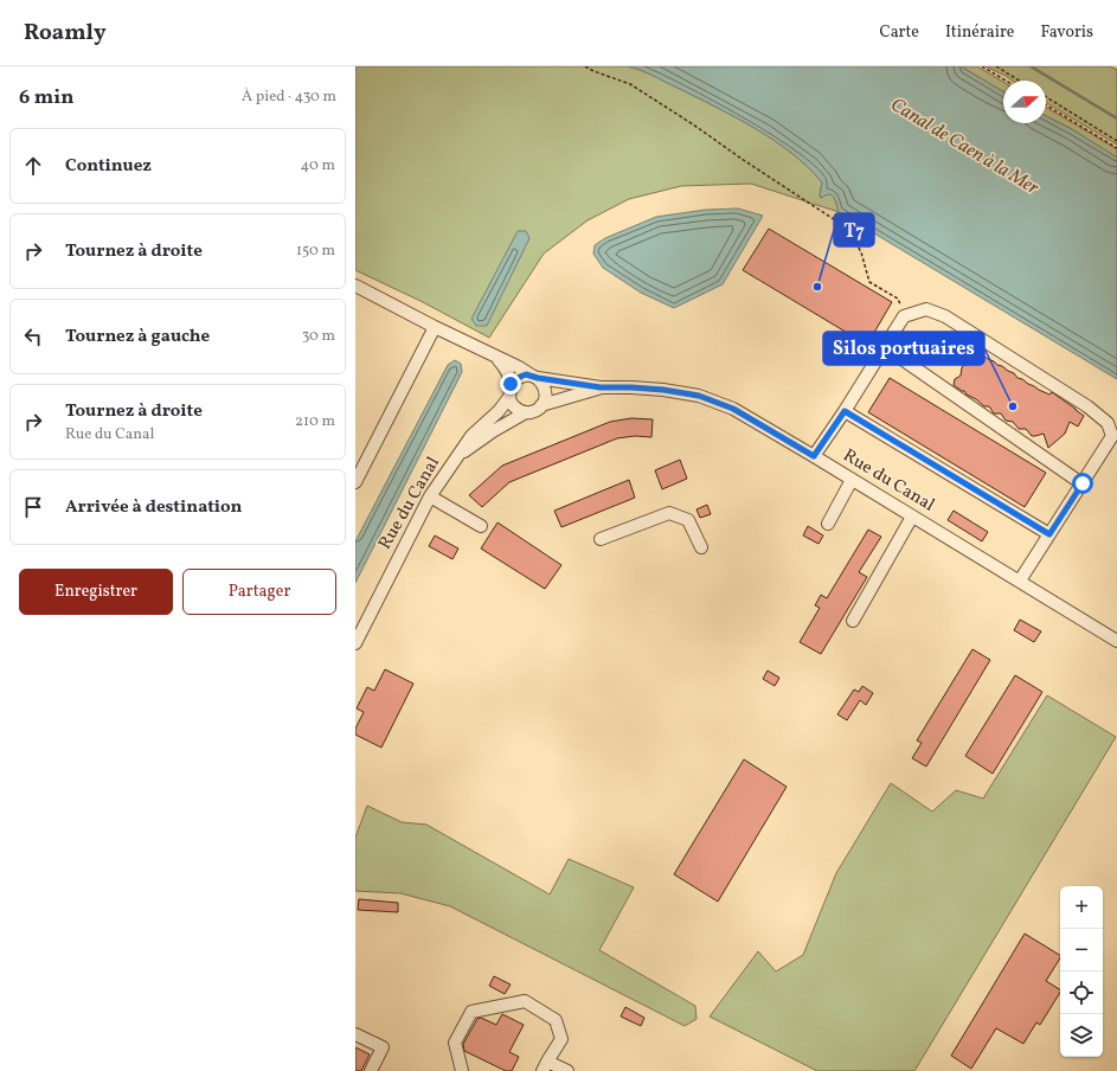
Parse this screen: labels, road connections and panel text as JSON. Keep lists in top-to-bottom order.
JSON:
{
  "streets": {
    "street": ["Rue du Canal"]
  },
  "water": ["Canal de Caen à la Mer"],
  "places": ["T7", "Silos portuaires"],
  "north": "right",
  "page": {
    "header": "Roamly",
    "nav": ["Carte", "Itinéraire", "Favoris"],
    "heading": ["6 min", "À pied · 430 m"],
    "list": [
      ["Continuez", "40 m"],
      ["Tournez à droite", "150 m"],
      ["Tournez à gauche", "30 m"],
      ["Tournez à droite", "Rue du Canal", "210 m"],
      "Arrivée à destination"
    ],
    "buttons": ["Enregistrer", "Partager"],
    "map_buttons": ["+", "−"]
  }
}
